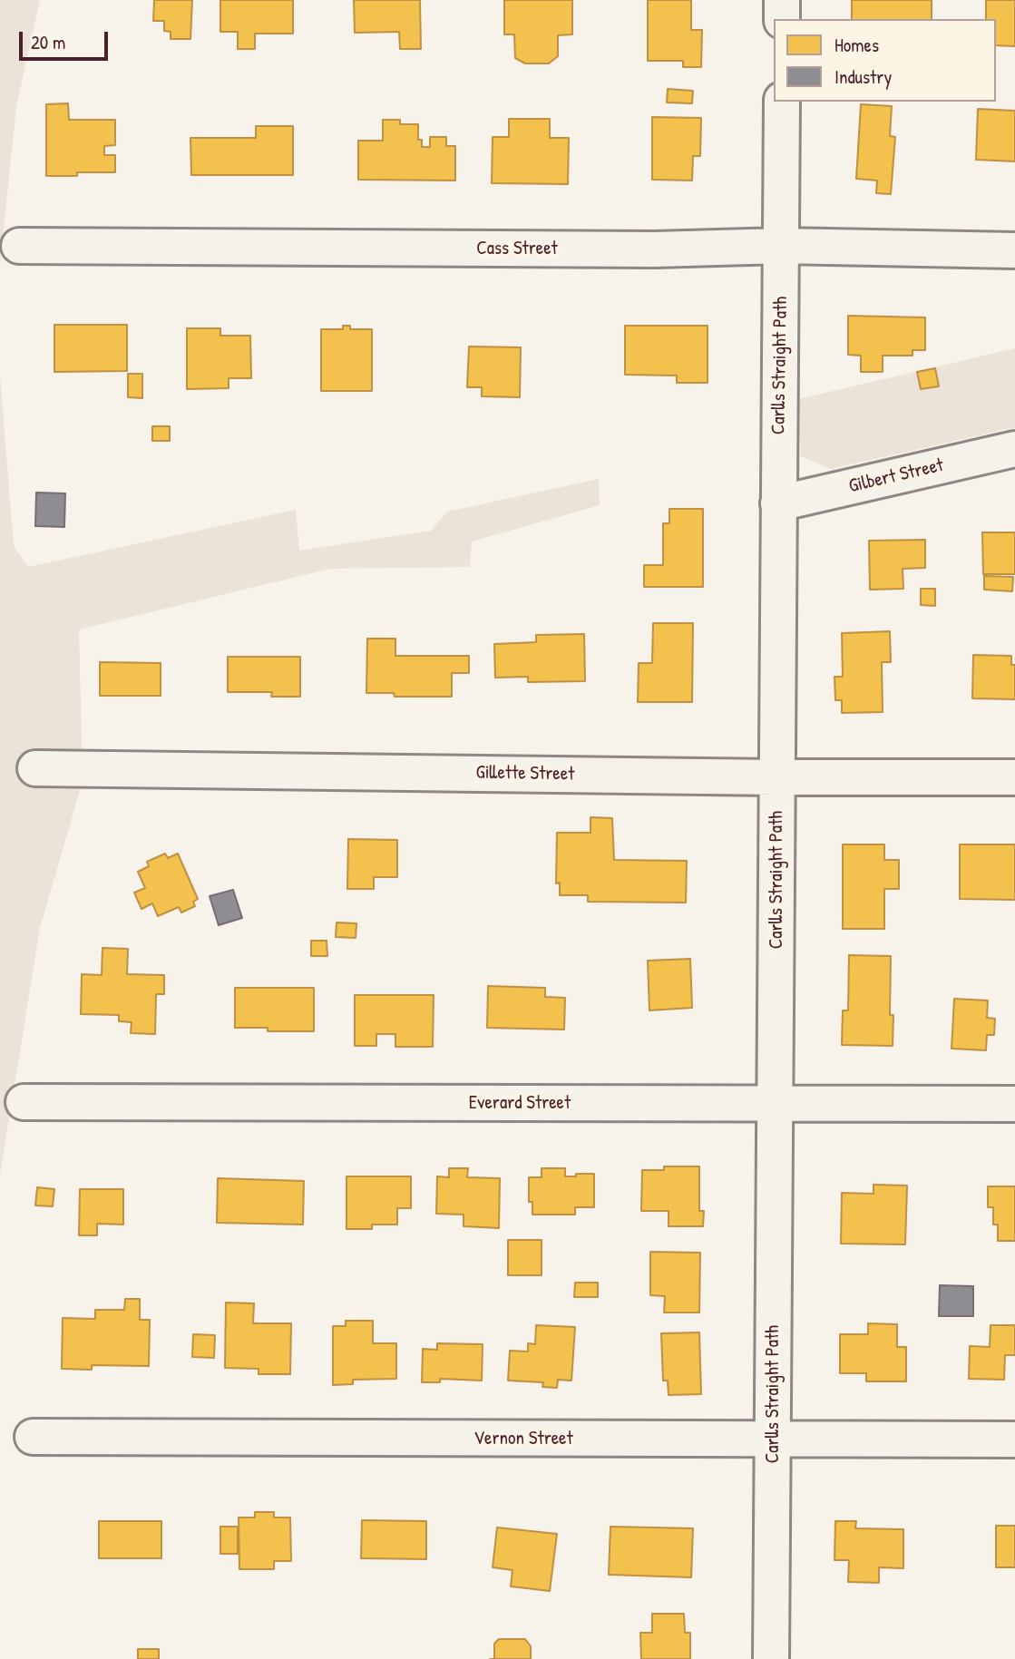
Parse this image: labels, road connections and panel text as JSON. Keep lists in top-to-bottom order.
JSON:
{
  "streets": {
    "street": [
      "Cass Street",
      "Carlls Straight Path",
      "Gilbert Street",
      "Gillette Street",
      "Everard Street",
      "Vernon Street"
    ]
  },
  "crossings": [
    ["Cass Street", "Carlls Straight Path"],
    ["Carlls Straight Path", "Gilbert Street"],
    ["Carlls Straight Path", "Gillette Street"],
    ["Carlls Straight Path", "Everard Street"],
    ["Carlls Straight Path", "Vernon Street"]
  ],
  "legend": ["Homes", "Industry"],
  "scale_bar": "20 m"
}
